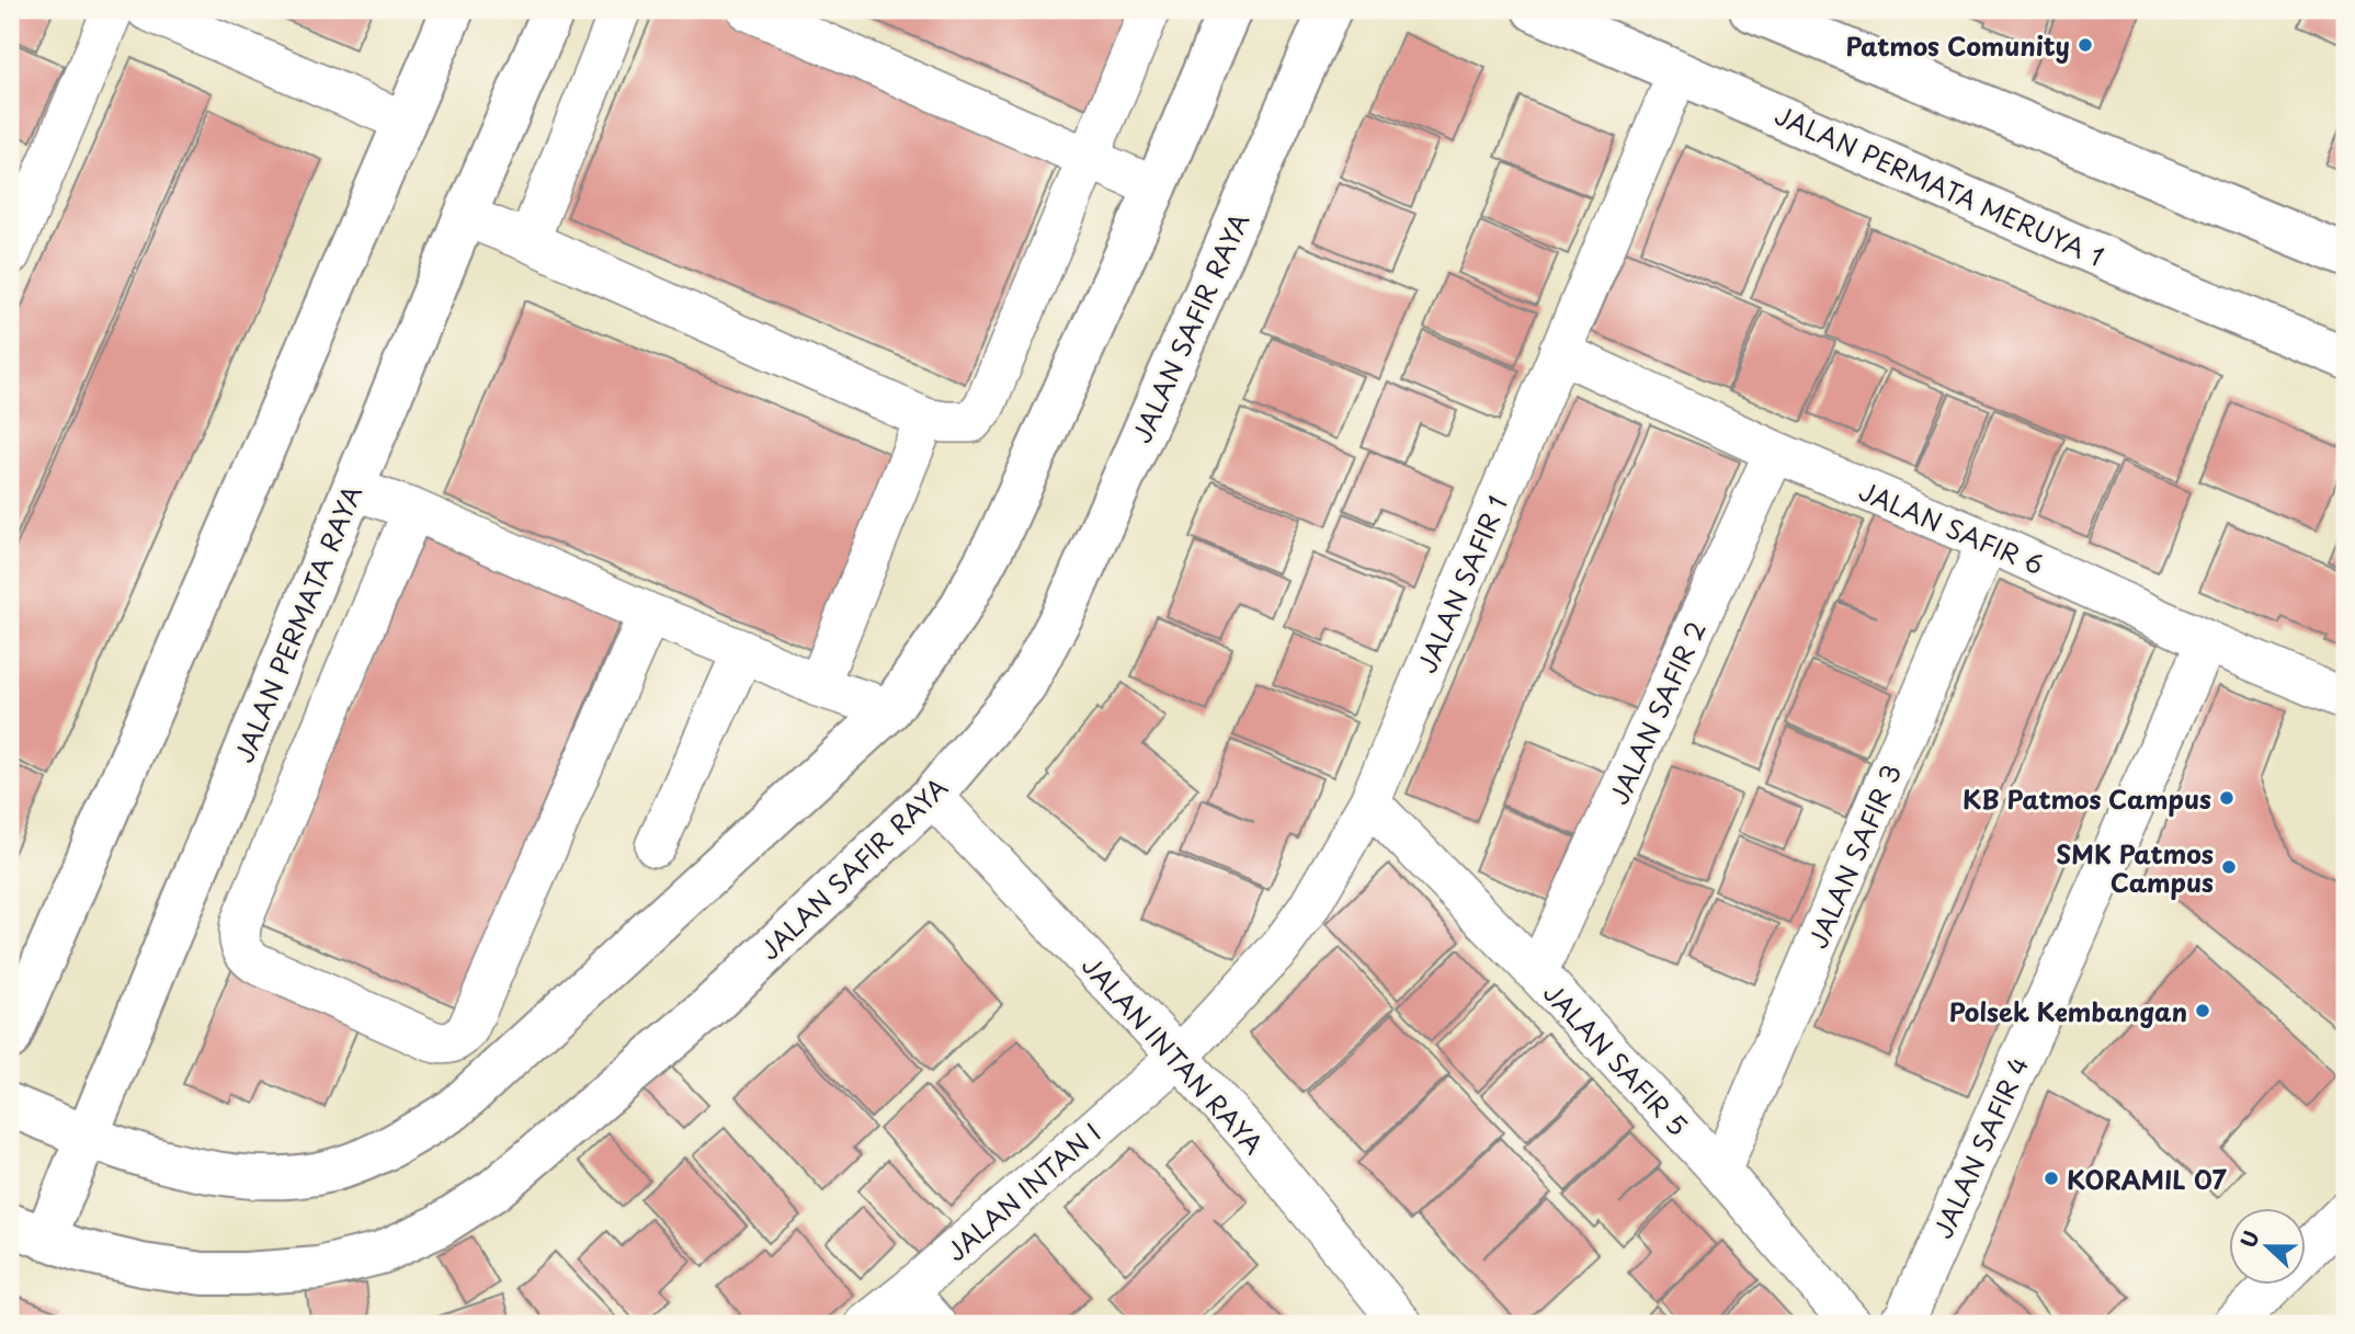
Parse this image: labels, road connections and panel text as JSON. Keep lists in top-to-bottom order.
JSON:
{
  "streets": {
    "street": [
      "JALAN PERMATA MERUYA 1",
      "JALAN SAFIR RAYA",
      "JALAN SAFIR 6",
      "JALAN SAFIR 1",
      "JALAN PERMATA RAYA",
      "JALAN SAFIR 2",
      "JALAN SAFIR 3",
      "JALAN INTAN RAYA",
      "JALAN SAFIR 5",
      "JALAN SAFIR 4",
      "JALAN INTAN I"
    ]
  },
  "crossings": [
    ["JALAN PERMATA MERUYA 1", "JALAN SAFIR 1"],
    ["JALAN SAFIR RAYA", "JALAN PERMATA RAYA"],
    ["JALAN SAFIR RAYA", "JALAN INTAN RAYA"],
    ["JALAN SAFIR 6", "JALAN SAFIR 1"],
    ["JALAN SAFIR 6", "JALAN SAFIR 2"],
    ["JALAN SAFIR 6", "JALAN SAFIR 3"],
    ["JALAN SAFIR 6", "JALAN SAFIR 4"],
    ["JALAN SAFIR 1", "JALAN INTAN RAYA"],
    ["JALAN SAFIR 1", "JALAN SAFIR 5"],
    ["JALAN SAFIR 1", "JALAN INTAN I"],
    ["JALAN SAFIR 2", "JALAN SAFIR 5"],
    ["JALAN SAFIR 3", "JALAN SAFIR 5"],
    ["JALAN INTAN RAYA", "JALAN INTAN I"]
  ],
  "places": [
    "Patmos Comunity",
    "KB Patmos Campus",
    "SMK Patmos Campus",
    "Polsek Kembangan",
    "KORAMIL 07"
  ],
  "north": "left"
}
